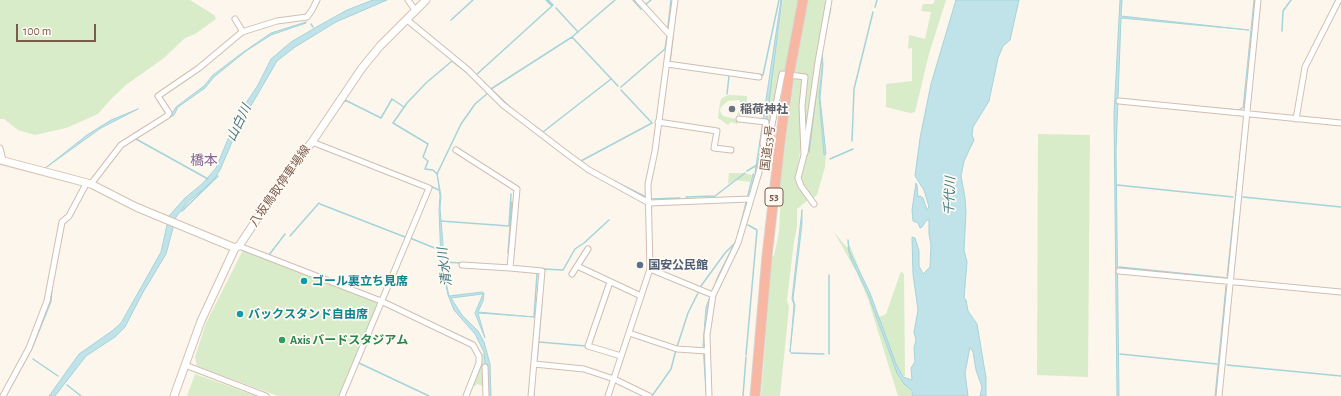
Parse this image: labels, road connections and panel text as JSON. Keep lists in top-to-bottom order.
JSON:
{
  "streets": {
    "highway": ["国道53号", "53"],
    "main road": ["八坂鳥取停車場線"]
  },
  "districts": ["橋本"],
  "water": ["山白川", "千代川", "清水川"],
  "places": [
    "稲荷神社",
    "国安公民館",
    "ゴール裏立ち見席",
    "バックスタンド自由席",
    "Axis バードスタジアム"
  ],
  "scale_bar": "100 m"
}
